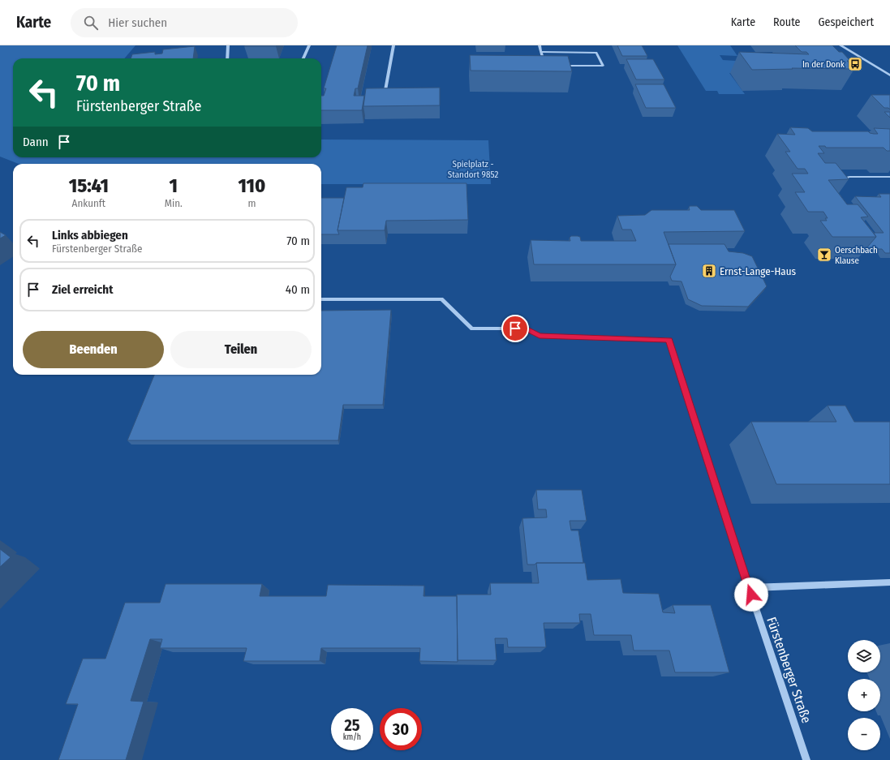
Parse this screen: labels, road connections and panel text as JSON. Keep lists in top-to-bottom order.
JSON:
{
  "streets": {
    "street": ["Fürstenberger Straße"]
  },
  "parks": ["Spielplatz - Standort 9852"],
  "places": {
    "bus stop": ["In der Donk"],
    "bar": ["Oerschbach Klause"],
    "building": ["Ernst-Lange-Haus"]
  },
  "page": {
    "header": "Karte",
    "search": "Hier suchen",
    "nav": ["Karte", "Route", "Gespeichert"],
    "turn": ["70 m", "Fürstenberger Straße"],
    "then": "Dann",
    "eta": [
      "15:41",
      "Ankunft",
      "1",
      "Min.",
      "110",
      "m"
    ],
    "list": [
      {
        "name": "Links abbiegen",
        "note": "Fürstenberger Straße",
        "value": "70 m"
      },
      {
        "name": "Ziel erreicht",
        "value": "40 m"
      }
    ],
    "buttons": ["Beenden", "Teilen"],
    "map_buttons": ["+", "−"],
    "speed": "25 km/h",
    "limit": "30"
  }
}
